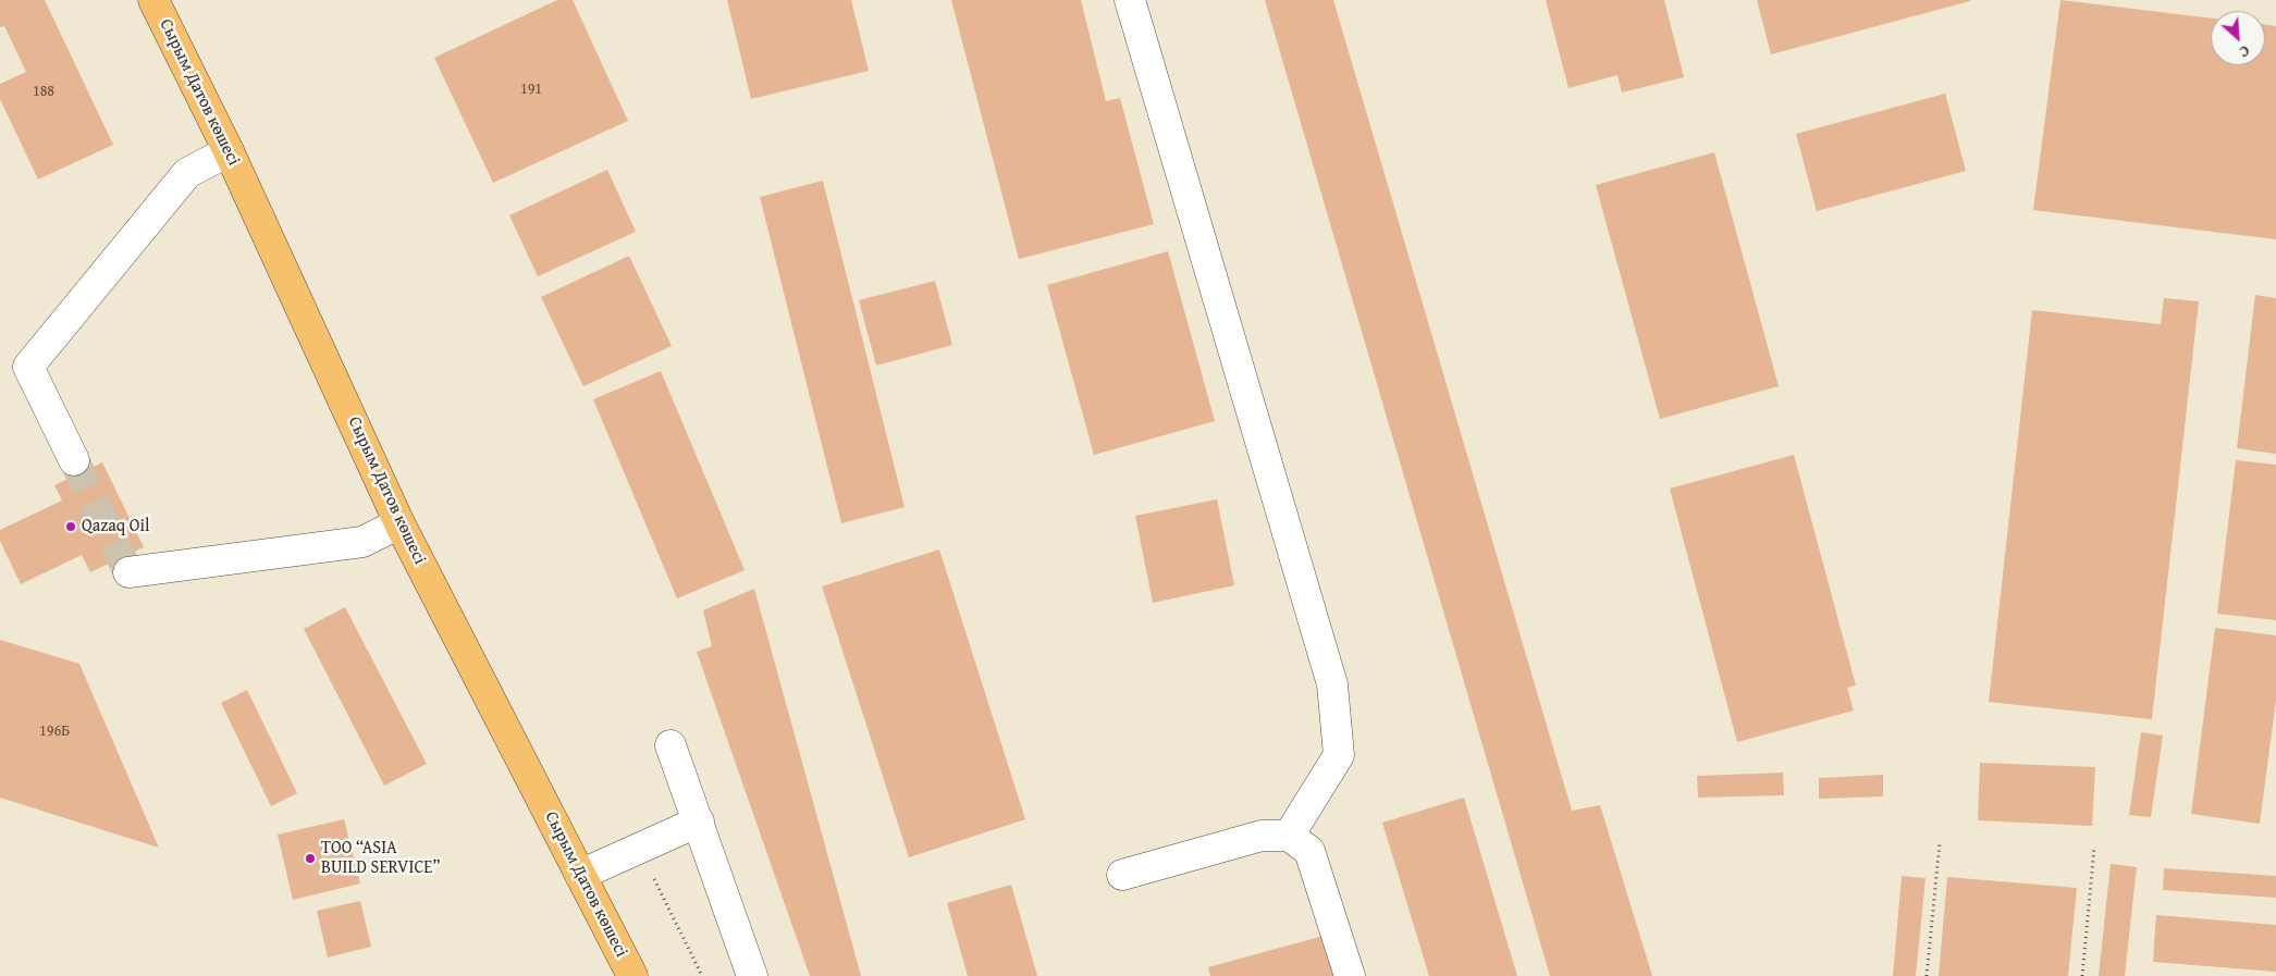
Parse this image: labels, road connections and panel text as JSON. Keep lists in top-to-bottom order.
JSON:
{
  "streets": {
    "main road": ["Сырым Датов көшесі"]
  },
  "places": ["Qazaq Oil", "TOO “ASIA BUILD SERVICE”"],
  "house_numbers": ["191", "188", "196Б"],
  "north": "bottom right"
}
